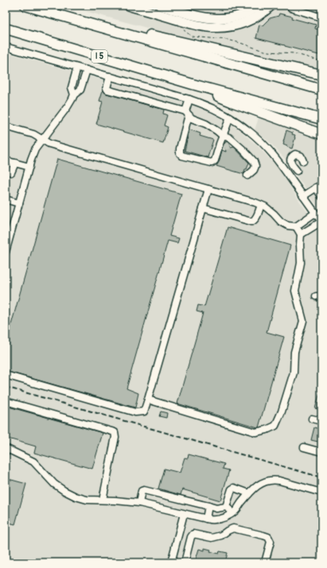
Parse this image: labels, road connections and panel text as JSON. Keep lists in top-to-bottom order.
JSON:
{
  "streets": {
    "highway": ["I 5"]
  }
}
